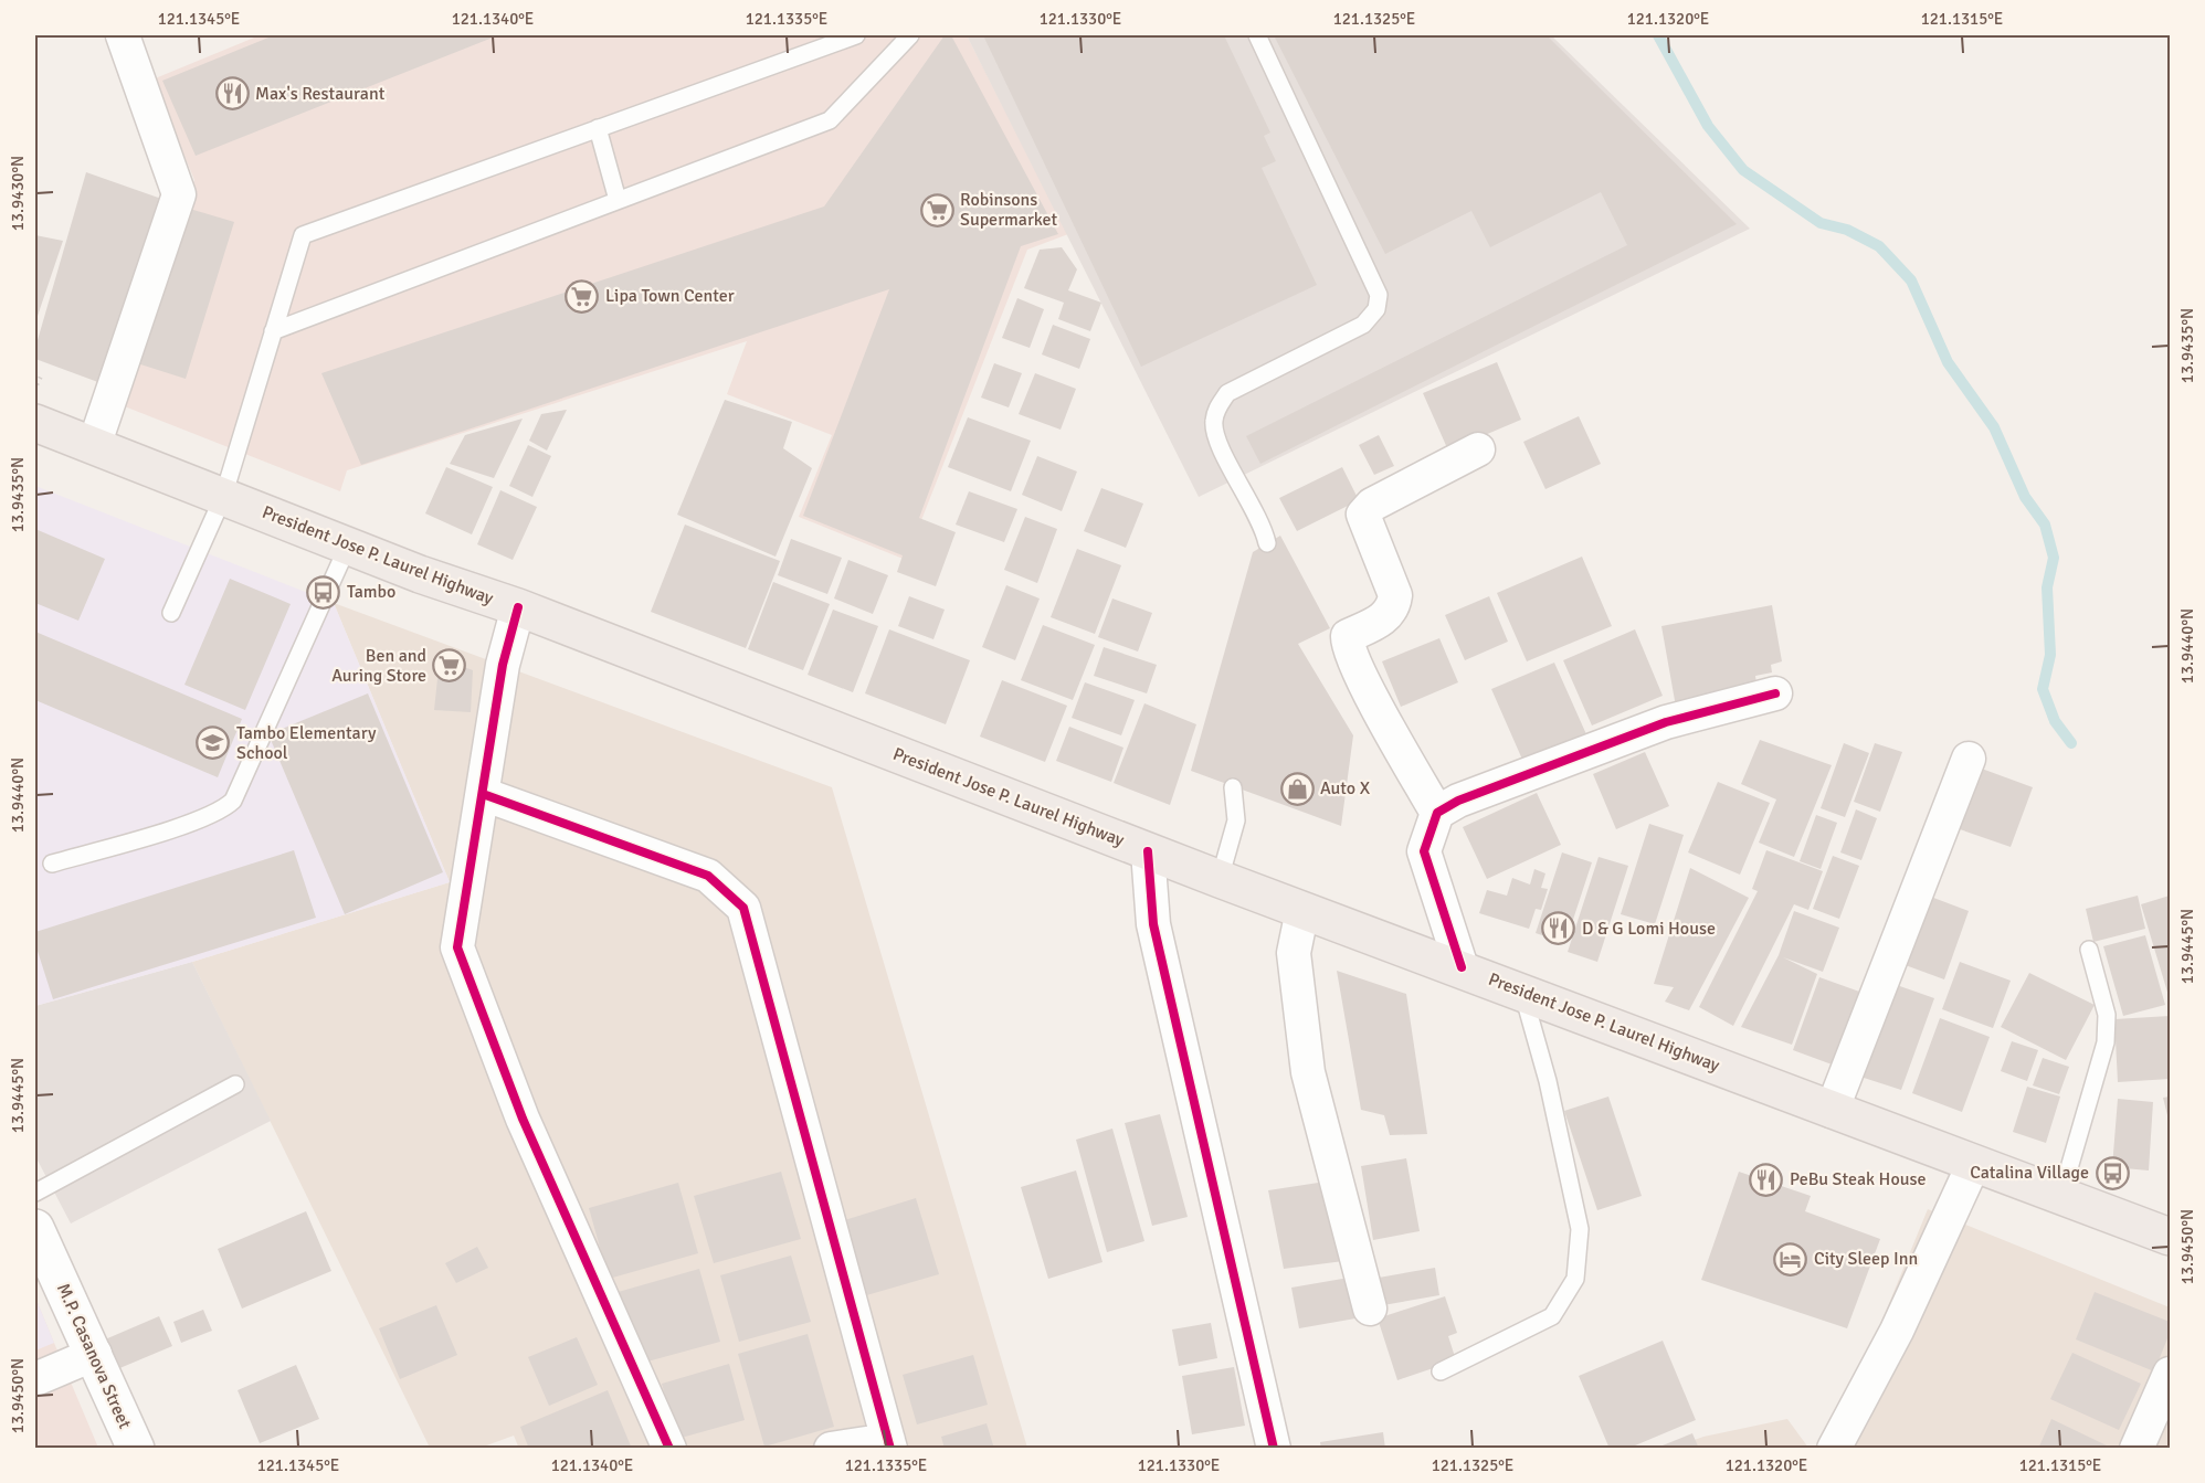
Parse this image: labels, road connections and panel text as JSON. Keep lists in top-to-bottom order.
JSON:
{
  "streets": {
    "highway": ["President Jose P. Laurel Highway"],
    "street": ["M.P. Casanova Street"]
  },
  "places": {
    "restaurant": ["Max's Restaurant", "D & G Lomi House", "PeBu Steak House"],
    "supermarket": ["Robinsons Supermarket", "Lipa Town Center", "Ben and Auring Store"],
    "bus stop": ["Tambo", "Catalina Village"],
    "school or university": ["Tambo Elementary School"],
    "shop": ["Auto X"],
    "hotel": ["City Sleep Inn"]
  },
  "coordinates": [
    "121.1345°E",
    "121.1340°E",
    "121.1335°E",
    "121.1330°E",
    "121.1325°E",
    "121.1320°E",
    "121.1315°E",
    "13.9430°N",
    "13.9435°N",
    "13.9440°N",
    "13.9445°N",
    "13.9450°N"
  ]
}
